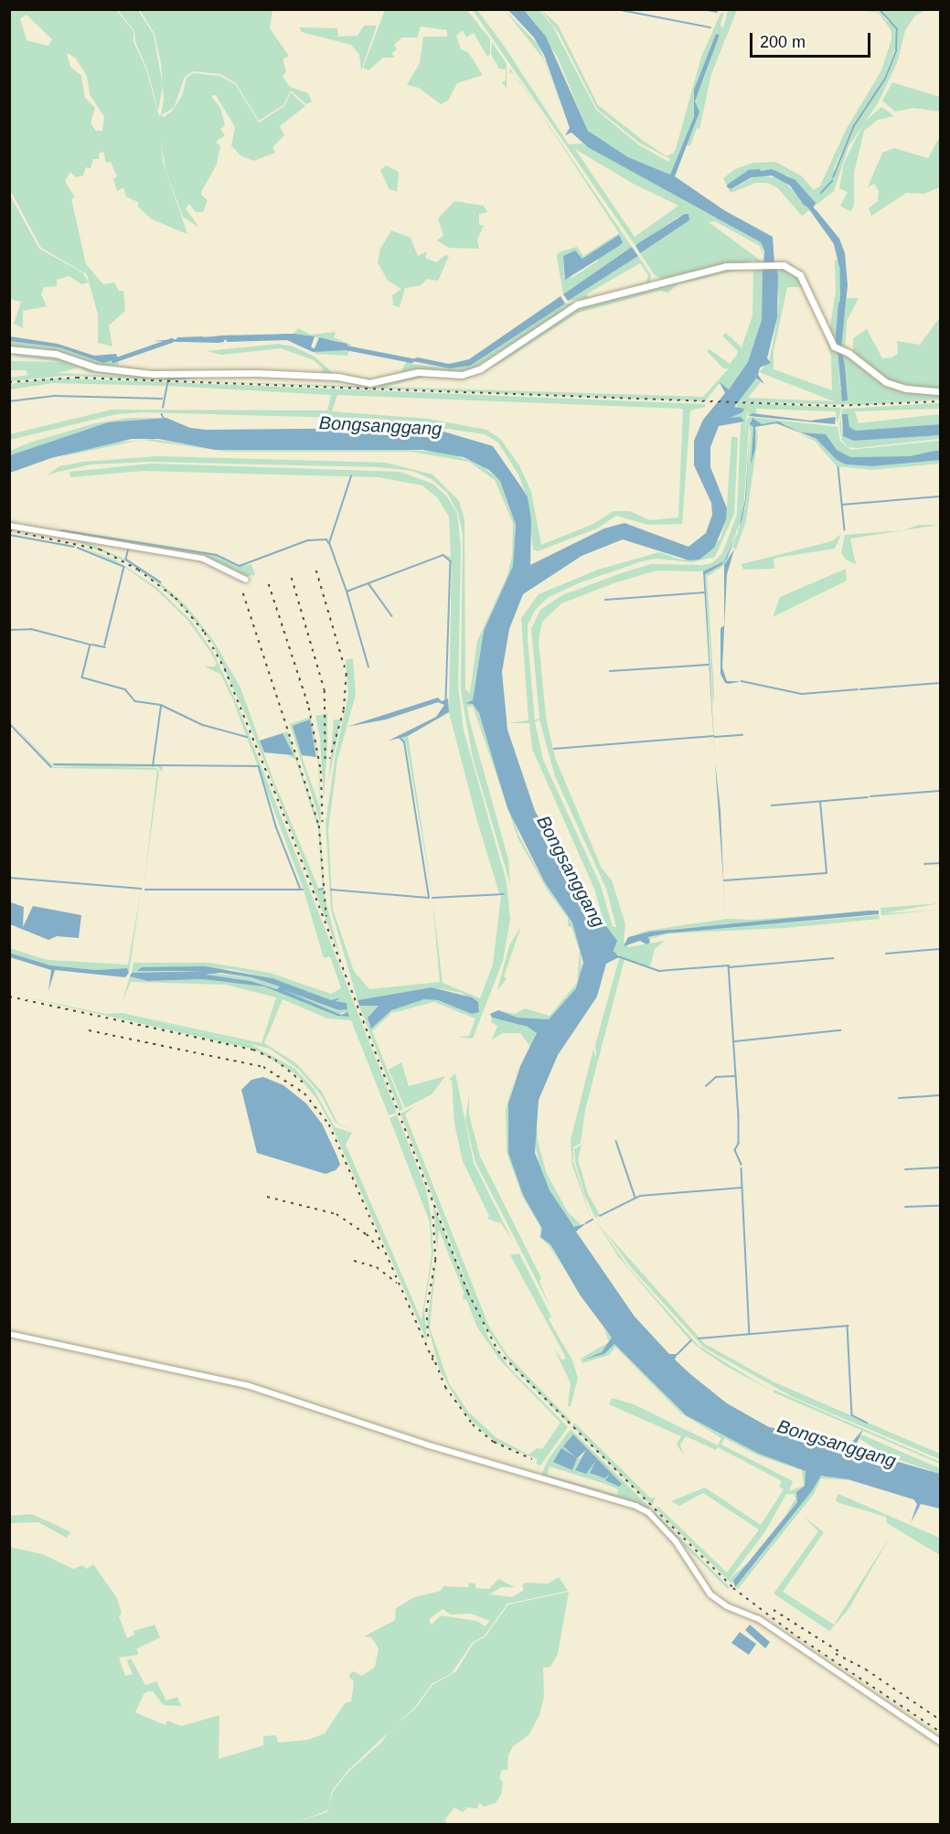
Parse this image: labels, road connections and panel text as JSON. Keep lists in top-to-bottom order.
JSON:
{
  "water": ["Bongsanggang"],
  "scale_bar": "200 m"
}
